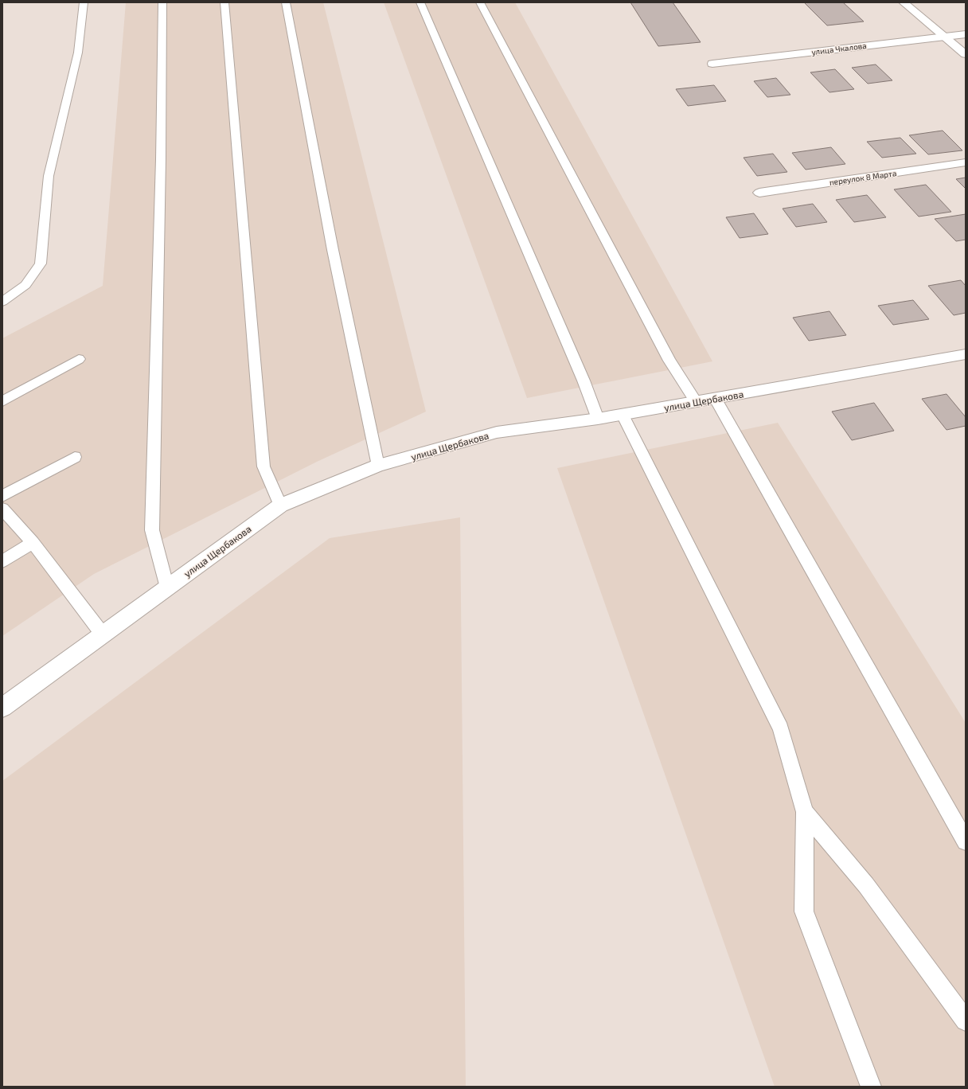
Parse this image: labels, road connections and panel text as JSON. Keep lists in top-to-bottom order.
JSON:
{
  "streets": {
    "street": ["улица Чкалова", "переулок 8 Марта", "улица Щербакова"]
  }
}
